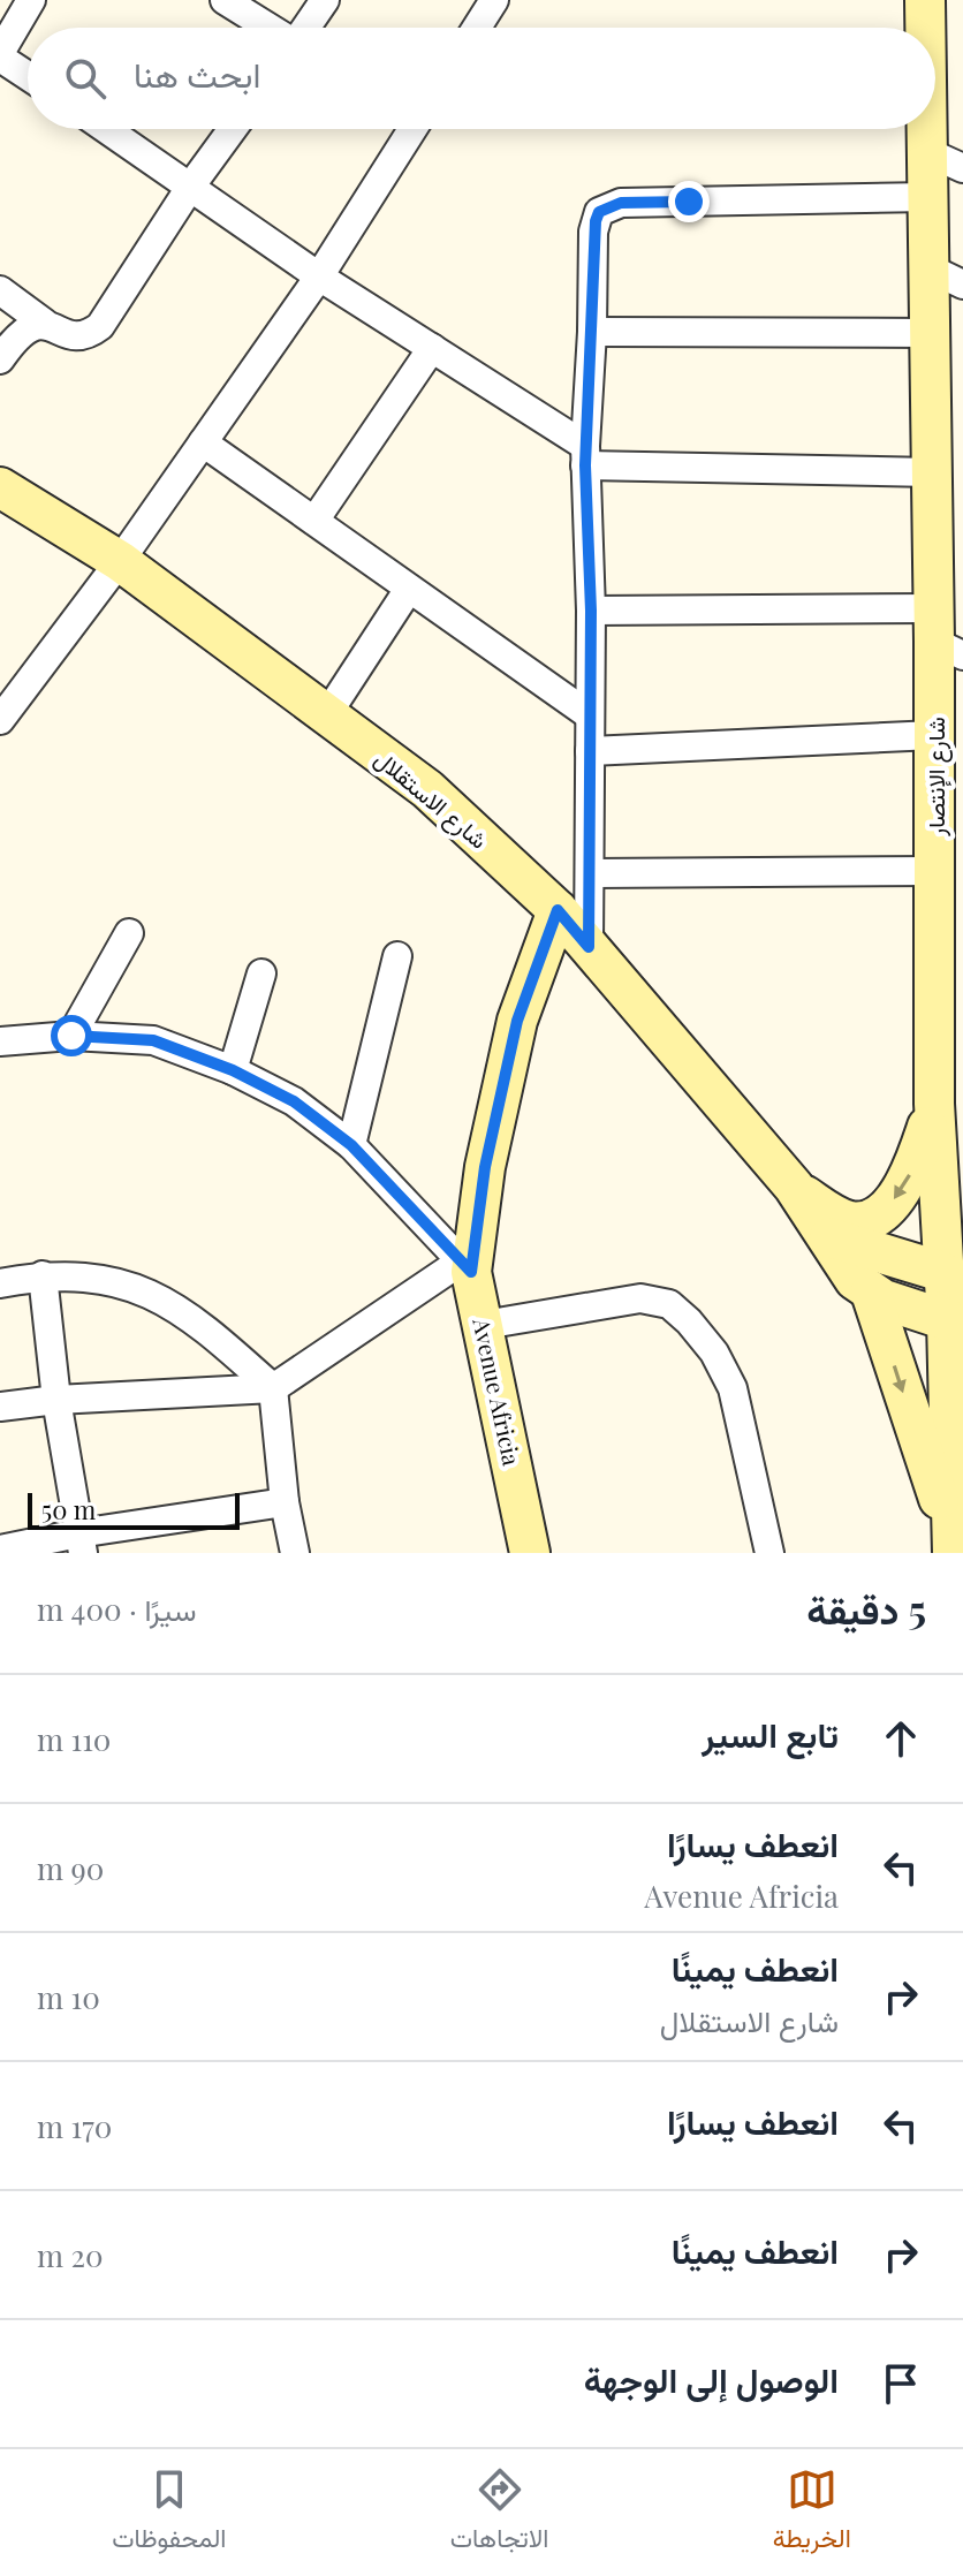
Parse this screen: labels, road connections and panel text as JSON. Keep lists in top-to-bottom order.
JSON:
{
  "streets": {
    "street": ["شارع الإنتصار", "شارع الاستقلال", "Avenue Africia"]
  },
  "crossings": [
    ["شارع الاستقلال", "Avenue Africia"]
  ],
  "scale_bar": "50 m",
  "page": {
    "search": "ابحث هنا",
    "scale": "50 m",
    "heading": ["5 دقيقة", "سيرًا · 400 m"],
    "list": [
      ["تابع السير", "110 m"],
      ["انعطف يسارًا", "Avenue Africia", "90 m"],
      ["انعطف يمينًا", "شارع الاستقلال", "10 m"],
      ["انعطف يسارًا", "170 m"],
      ["انعطف يمينًا", "20 m"],
      "الوصول إلى الوجهة"
    ],
    "nav": ["الخريطة", "الاتجاهات", "المحفوظات"]
  }
}
